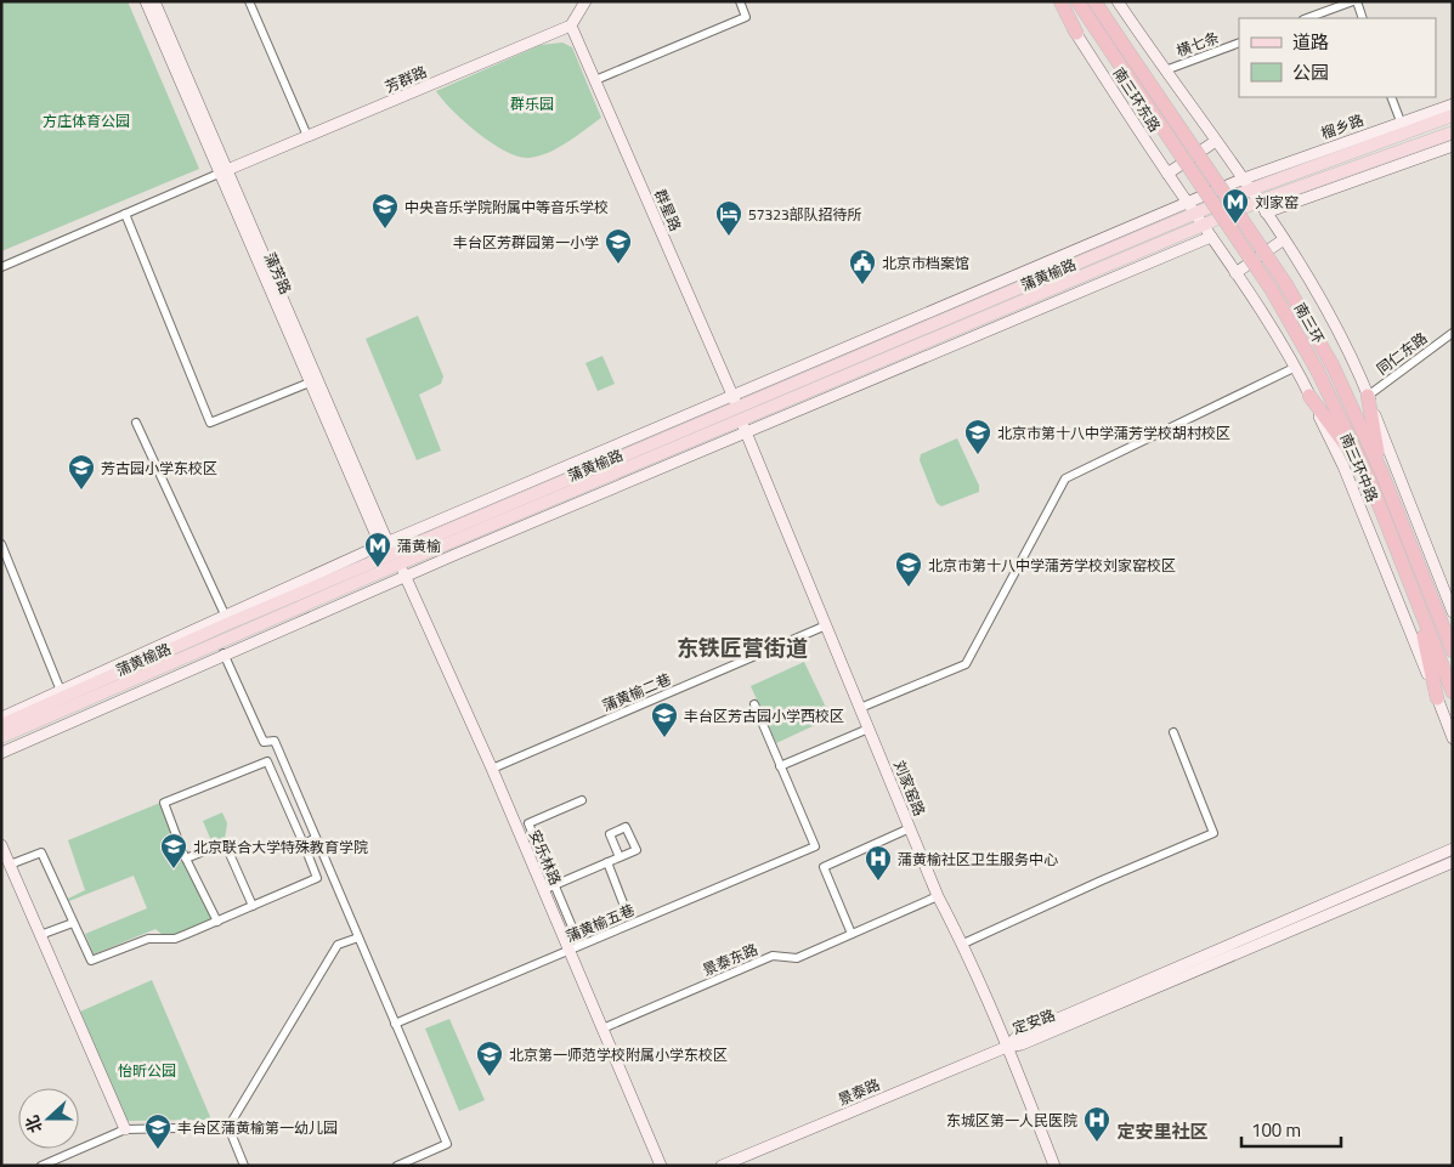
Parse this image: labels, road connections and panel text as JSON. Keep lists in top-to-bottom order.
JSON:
{
  "streets": {
    "highway": ["南三环"],
    "main road": ["榴乡路", "蒲黄榆路"],
    "street": [
      "横七条",
      "芳群路",
      "南三环东路",
      "群星路",
      "蒲芳路",
      "同仁东路",
      "南三环中路",
      "蒲黄榆二巷",
      "刘家窑路",
      "安乐林路",
      "蒲黄榆五巷",
      "景泰东路",
      "定安路",
      "景泰路"
    ]
  },
  "crossings": [
    ["芳群路", "群星路"],
    ["芳群路", "蒲芳路"],
    ["南三环东路", "蒲黄榆路"],
    ["南三环东路", "南三环中路"],
    ["榴乡路", "蒲黄榆路"],
    ["群星路", "蒲黄榆路"],
    ["群星路", "刘家窑路"],
    ["蒲芳路", "蒲黄榆路"],
    ["蒲芳路", "安乐林路"],
    ["蒲黄榆路", "南三环中路"],
    ["蒲黄榆路", "刘家窑路"],
    ["蒲黄榆路", "安乐林路"],
    ["蒲黄榆二巷", "刘家窑路"],
    ["蒲黄榆二巷", "安乐林路"],
    ["刘家窑路", "景泰东路"],
    ["刘家窑路", "定安路"],
    ["刘家窑路", "景泰路"],
    ["安乐林路", "蒲黄榆五巷"],
    ["安乐林路", "景泰东路"],
    ["定安路", "景泰路"]
  ],
  "districts": ["东铁匠营街道", "定安里社区"],
  "parks": ["群乐园", "方庄体育公园", "怡昕公园"],
  "places": {
    "metro station": ["刘家窑", "蒲黄榆"],
    "school or university": [
      "中央音乐学院附属中等音乐学校",
      "丰台区芳群园第一小学",
      "北京市第十八中学蒲芳学校胡村校区",
      "芳古园小学东校区",
      "北京市第十八中学蒲芳学校刘家窑校区",
      "丰台区芳古园小学西校区",
      "北京联合大学特殊教育学院",
      "北京第一师范学校附属小学东校区",
      "丰台区蒲黄榆第一幼儿园"
    ],
    "hotel": ["57323部队招待所"],
    "public building": ["北京市档案馆"],
    "hospital": ["蒲黄榆社区卫生服务中心", "东城区第一人民医院"]
  },
  "legend": ["道路", "公园"],
  "scale_bar": "100 m",
  "north": "left"
}
